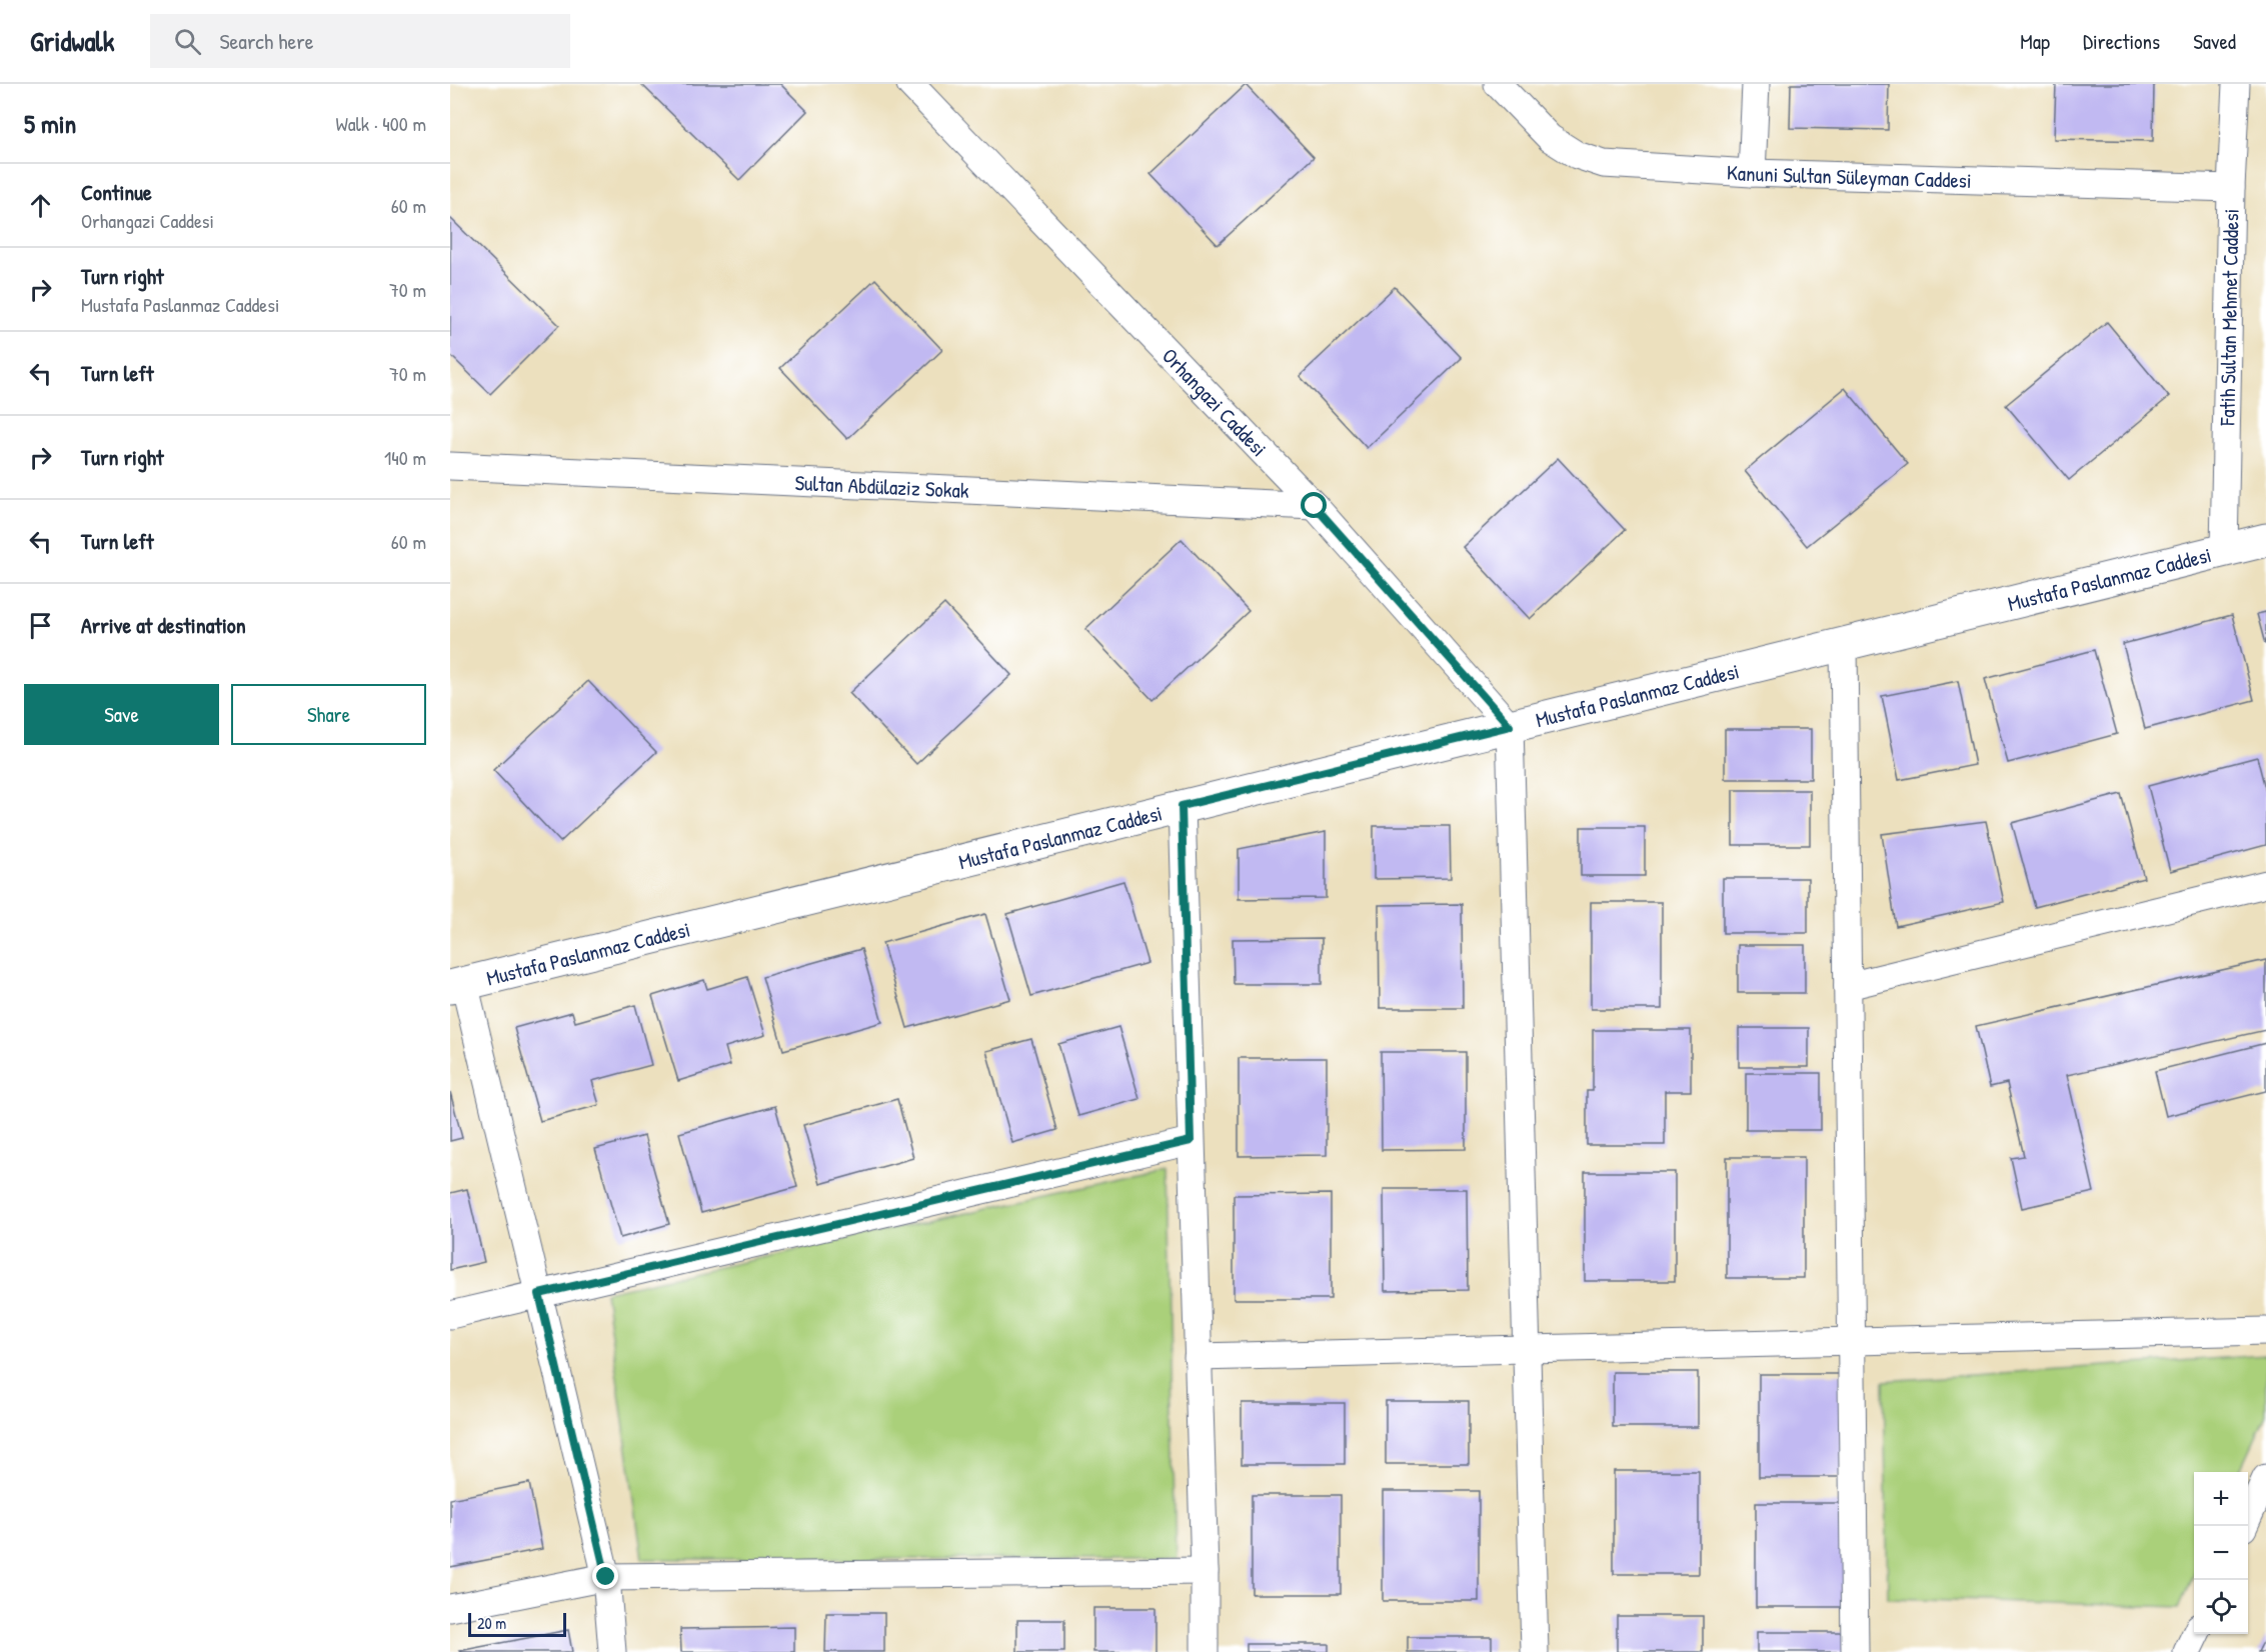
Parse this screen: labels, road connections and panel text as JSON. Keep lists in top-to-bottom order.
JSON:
{
  "streets": {
    "street": [
      "Kanuni Sultan Süleyman Caddesi",
      "Fatih Sultan Mehmet Caddesi",
      "Orhangazi Caddesi",
      "Sultan Abdülaziz Sokak",
      "Mustafa Paslanmaz Caddesi"
    ]
  },
  "crossings": [
    ["Kanuni Sultan Süleyman Caddesi", "Fatih Sultan Mehmet Caddesi"],
    ["Fatih Sultan Mehmet Caddesi", "Mustafa Paslanmaz Caddesi"],
    ["Orhangazi Caddesi", "Sultan Abdülaziz Sokak"],
    ["Orhangazi Caddesi", "Mustafa Paslanmaz Caddesi"]
  ],
  "scale_bar": "20 m",
  "page": {
    "header": "Gridwalk",
    "search": "Search here",
    "nav": ["Map", "Directions", "Saved"],
    "heading": ["5 min", "Walk · 400 m"],
    "list": [
      ["Continue", "Orhangazi Caddesi", "60 m"],
      ["Turn right", "Mustafa Paslanmaz Caddesi", "70 m"],
      ["Turn left", "70 m"],
      ["Turn right", "140 m"],
      ["Turn left", "60 m"],
      "Arrive at destination"
    ],
    "buttons": ["Save", "Share"],
    "map_buttons": ["+", "−"],
    "scale": "20 m"
  }
}
